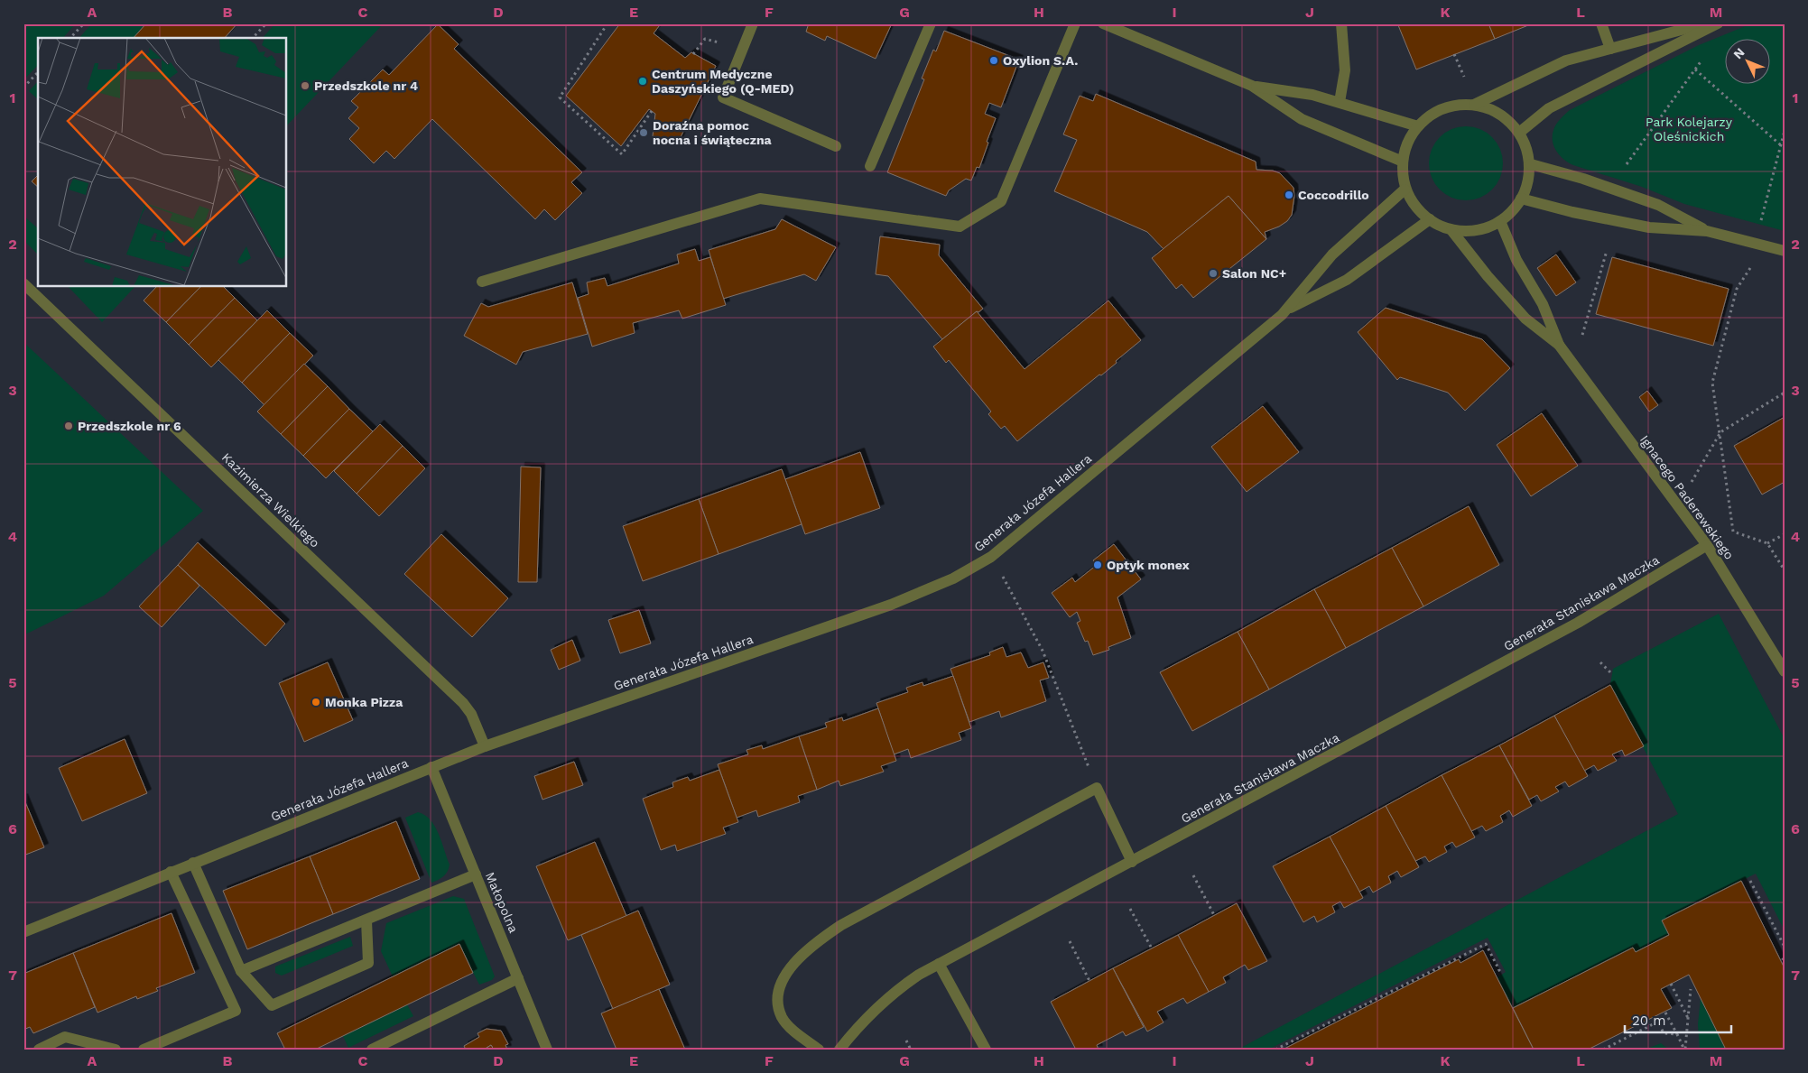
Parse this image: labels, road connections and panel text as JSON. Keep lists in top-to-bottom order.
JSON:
{
  "streets": {
    "street": [
      "Ignacego Paderewskiego",
      "Kazimierza Wielkiego",
      "Generała Józefa Hallera",
      "Generała Stanisława Maczka",
      "Małopolna"
    ]
  },
  "crossings": [
    ["Ignacego Paderewskiego", "Generała Józefa Hallera"],
    ["Ignacego Paderewskiego", "Generała Stanisława Maczka"],
    ["Kazimierza Wielkiego", "Generała Józefa Hallera"],
    ["Generała Józefa Hallera", "Małopolna"]
  ],
  "parks": ["Park Kolejarzy Oleśnickich"],
  "places": [
    "Oxylion S.A.",
    "Centrum Medyczne Daszyńskiego (Q-MED)",
    "Przedszkole nr 4",
    "Doraźna pomoc nocna i świąteczna",
    "Coccodrillo",
    "Salon NC+",
    "Przedszkole nr 6",
    "Optyk monex",
    "Monka Pizza"
  ],
  "scale_bar": "20 m",
  "north": "top left",
  "grid": {
    "columns": [
      "A",
      "B",
      "C",
      "D",
      "E",
      "F",
      "G",
      "H",
      "I",
      "J",
      "K",
      "L",
      "M"
    ],
    "rows": [
      "1",
      "2",
      "3",
      "4",
      "5",
      "6",
      "7"
    ]
  }
}
